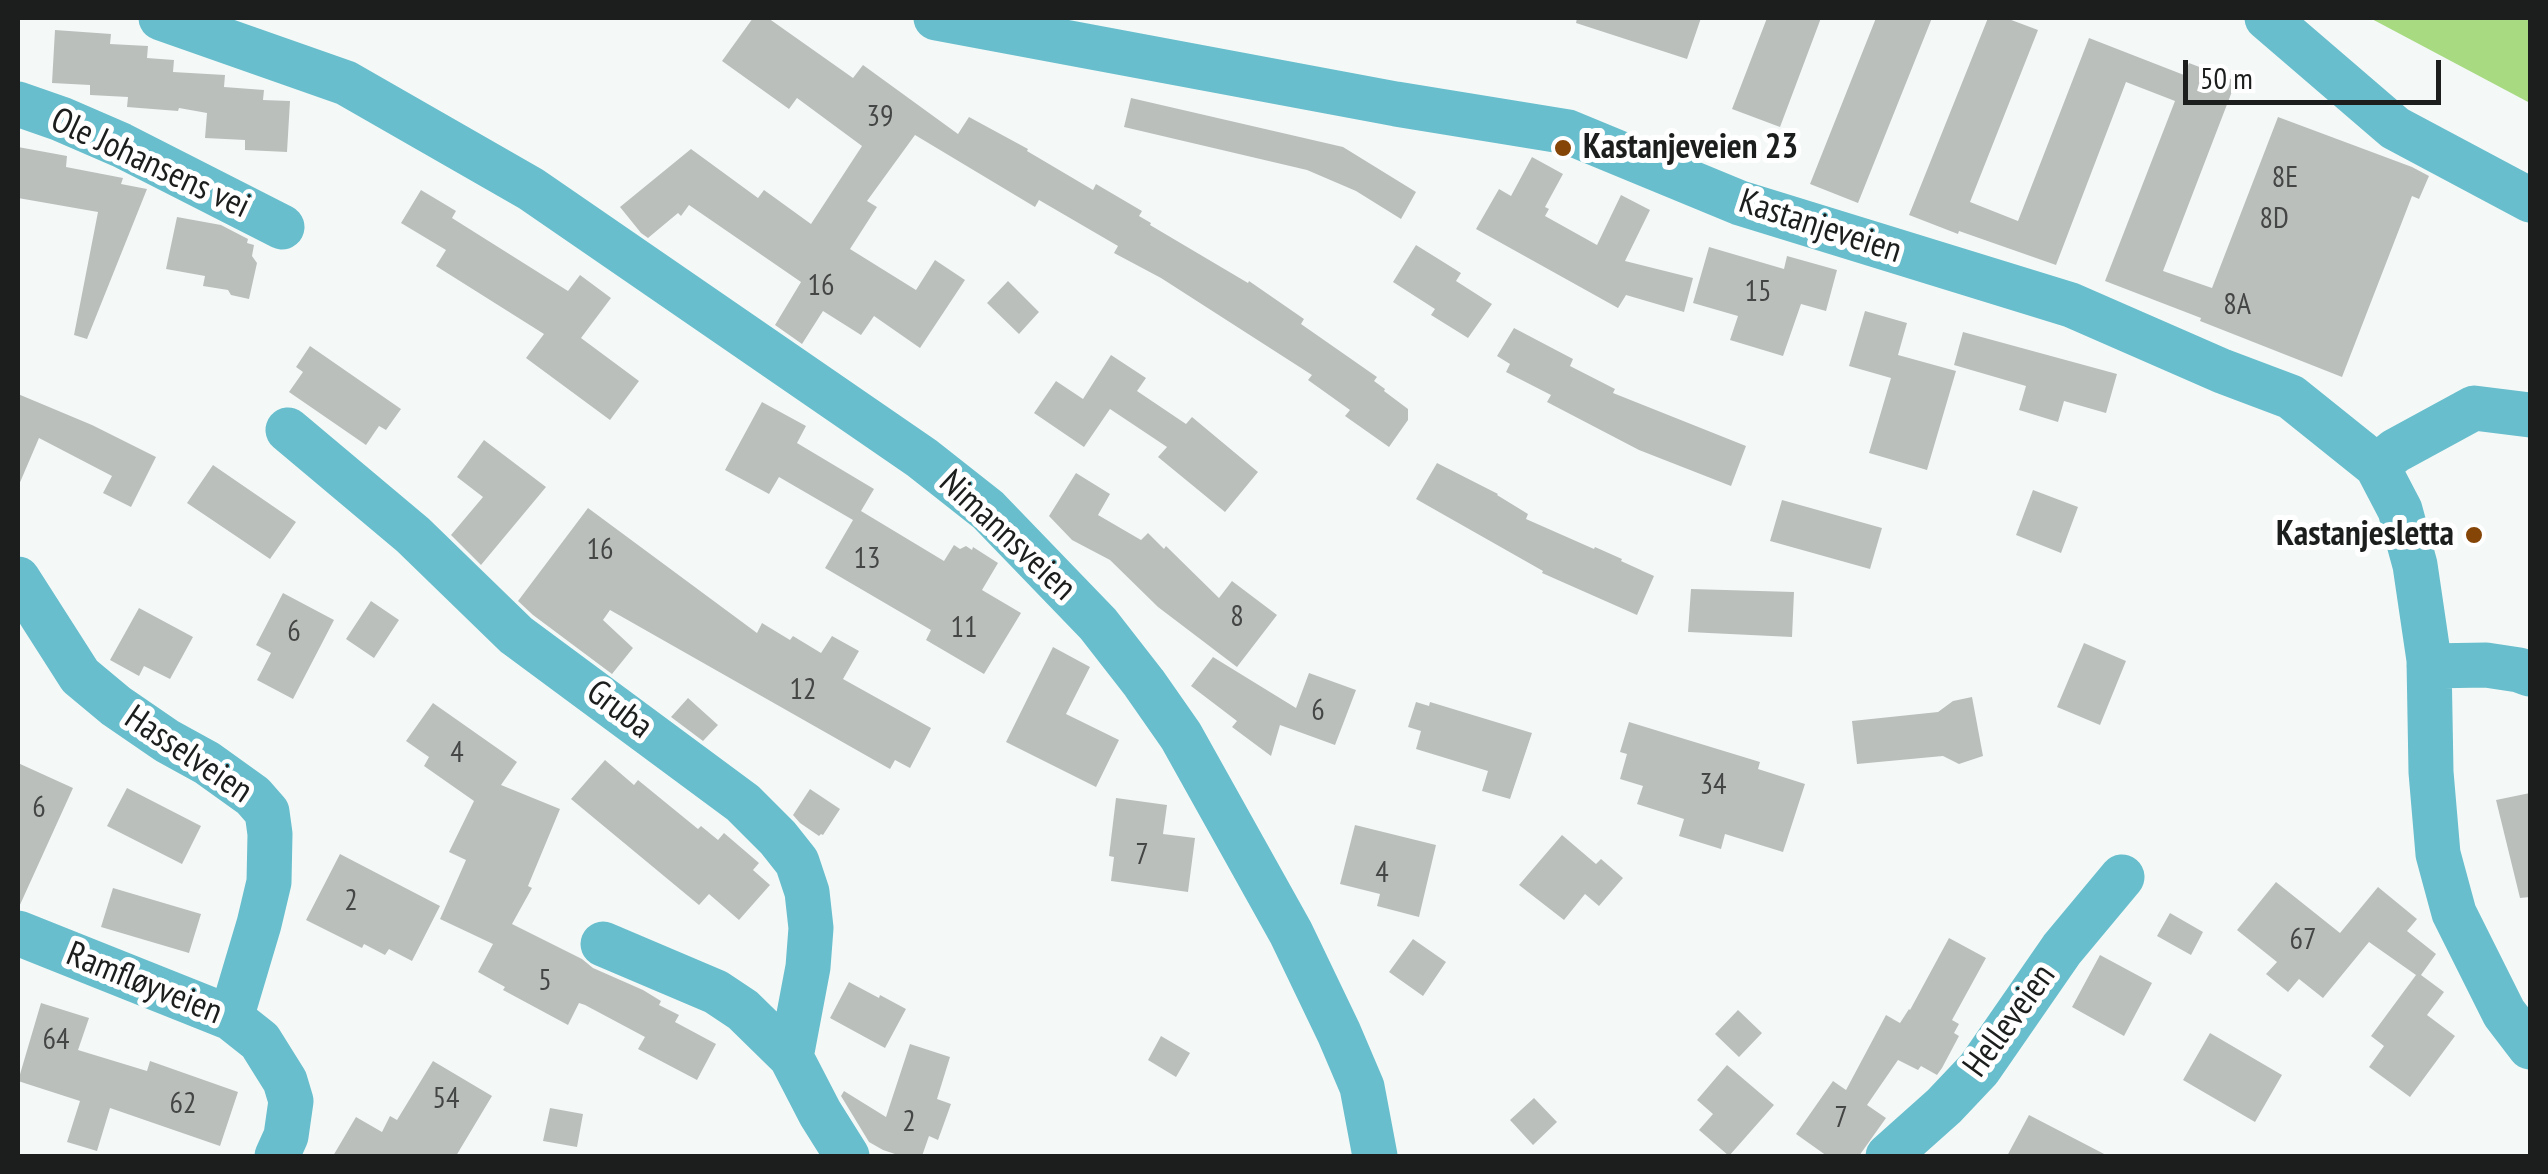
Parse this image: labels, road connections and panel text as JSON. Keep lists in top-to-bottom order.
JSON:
{
  "streets": {
    "street": [
      "Ole Johansens vei",
      "Kastanjeveien",
      "Nimannsveien",
      "Gruba",
      "Hasselveien",
      "Ramfløyveien",
      "Helleveien"
    ]
  },
  "crossings": [
    ["Hasselveien", "Ramfløyveien"]
  ],
  "places": ["Kastanjeveien 23", "Kastanjesletta"],
  "house_numbers": [
    "39",
    "8E",
    "8D",
    "16",
    "15",
    "8A",
    "16",
    "13",
    "8",
    "11",
    "6",
    "12",
    "6",
    "4",
    "34",
    "6",
    "7",
    "4",
    "2",
    "67",
    "5",
    "64",
    "54",
    "62",
    "7",
    "2"
  ],
  "scale_bar": "50 m"
}
